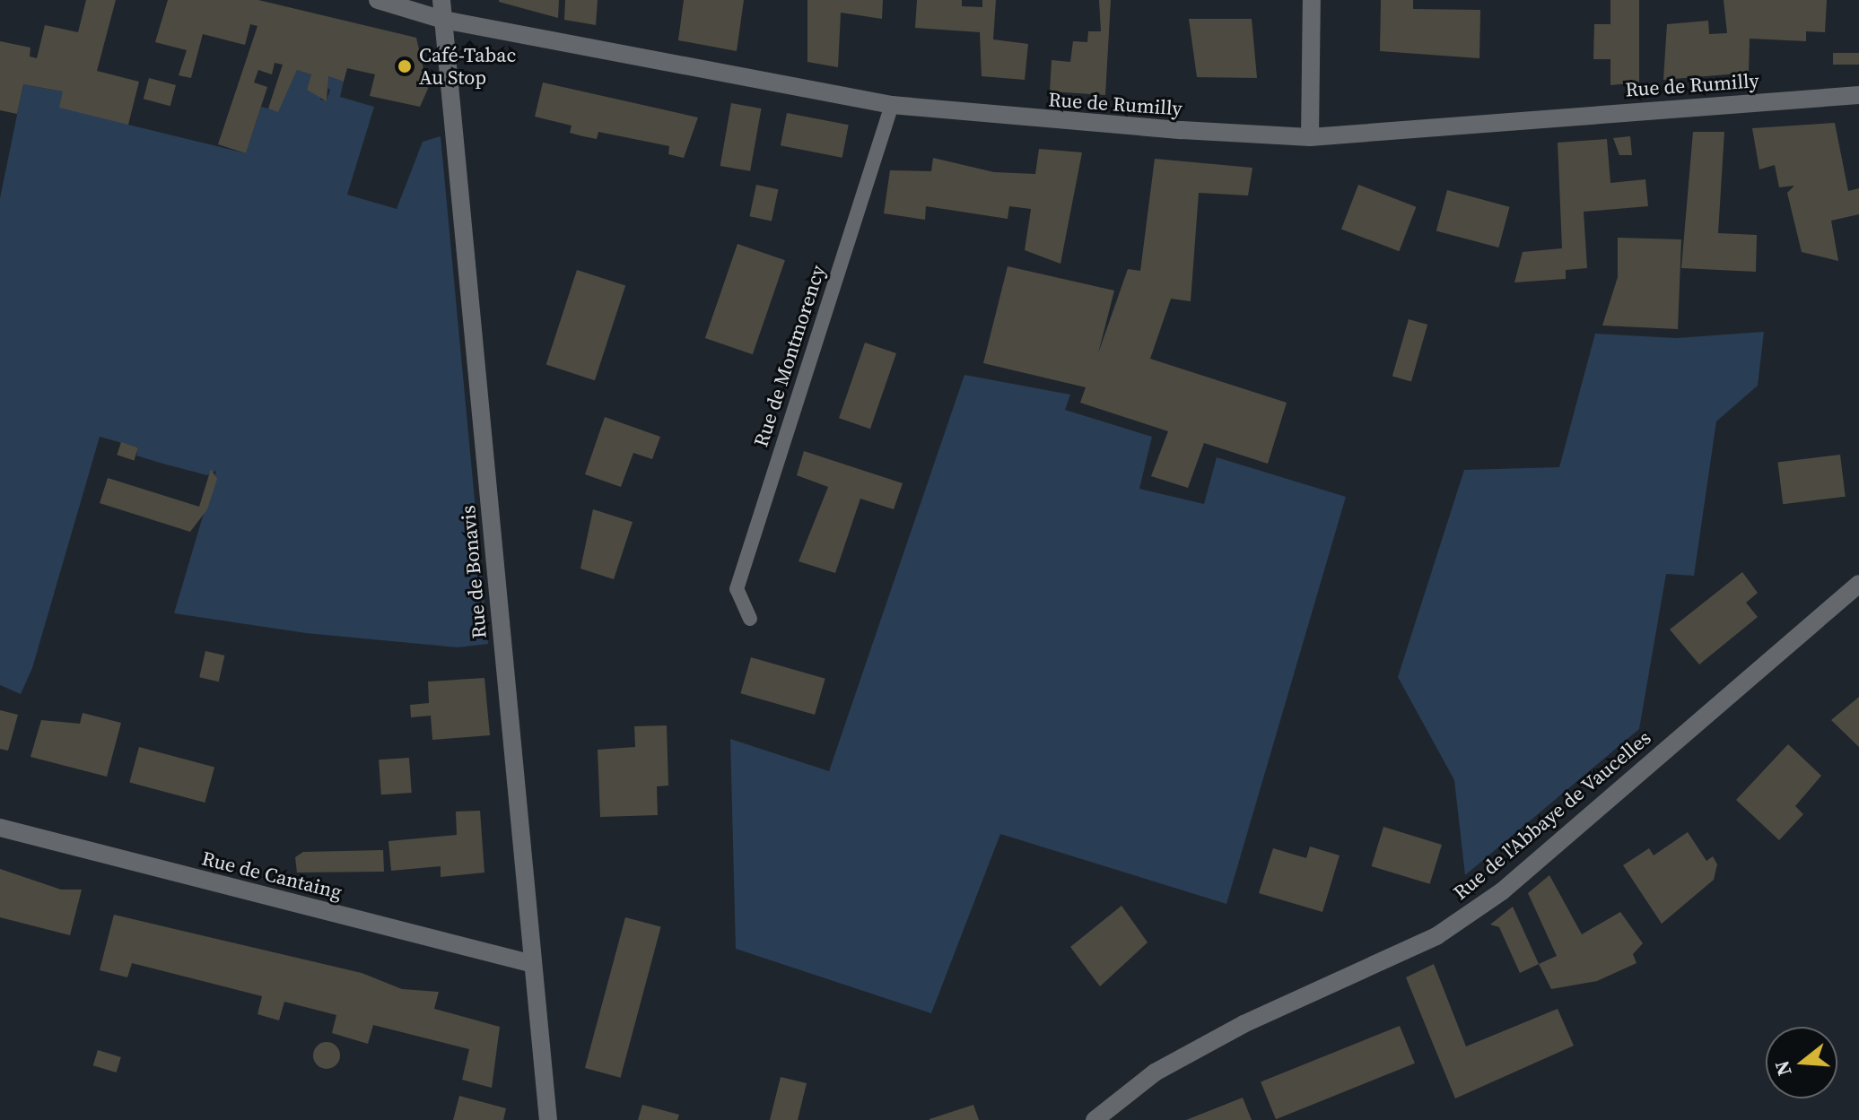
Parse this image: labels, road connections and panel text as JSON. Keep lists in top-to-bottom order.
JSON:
{
  "streets": {
    "street": [
      "Rue de Rumilly",
      "Rue de Bonavis",
      "Rue de l'Abbaye de Vaucelles",
      "Rue de Cantaing"
    ],
    "lane": ["Rue de Montmorency"]
  },
  "crossings": [
    ["Rue de Rumilly", "Rue de Montmorency"],
    ["Rue de Rumilly", "Rue de Bonavis"],
    ["Rue de Bonavis", "Rue de Cantaing"]
  ],
  "places": ["Café-Tabac Au Stop"],
  "north": "left"
}
